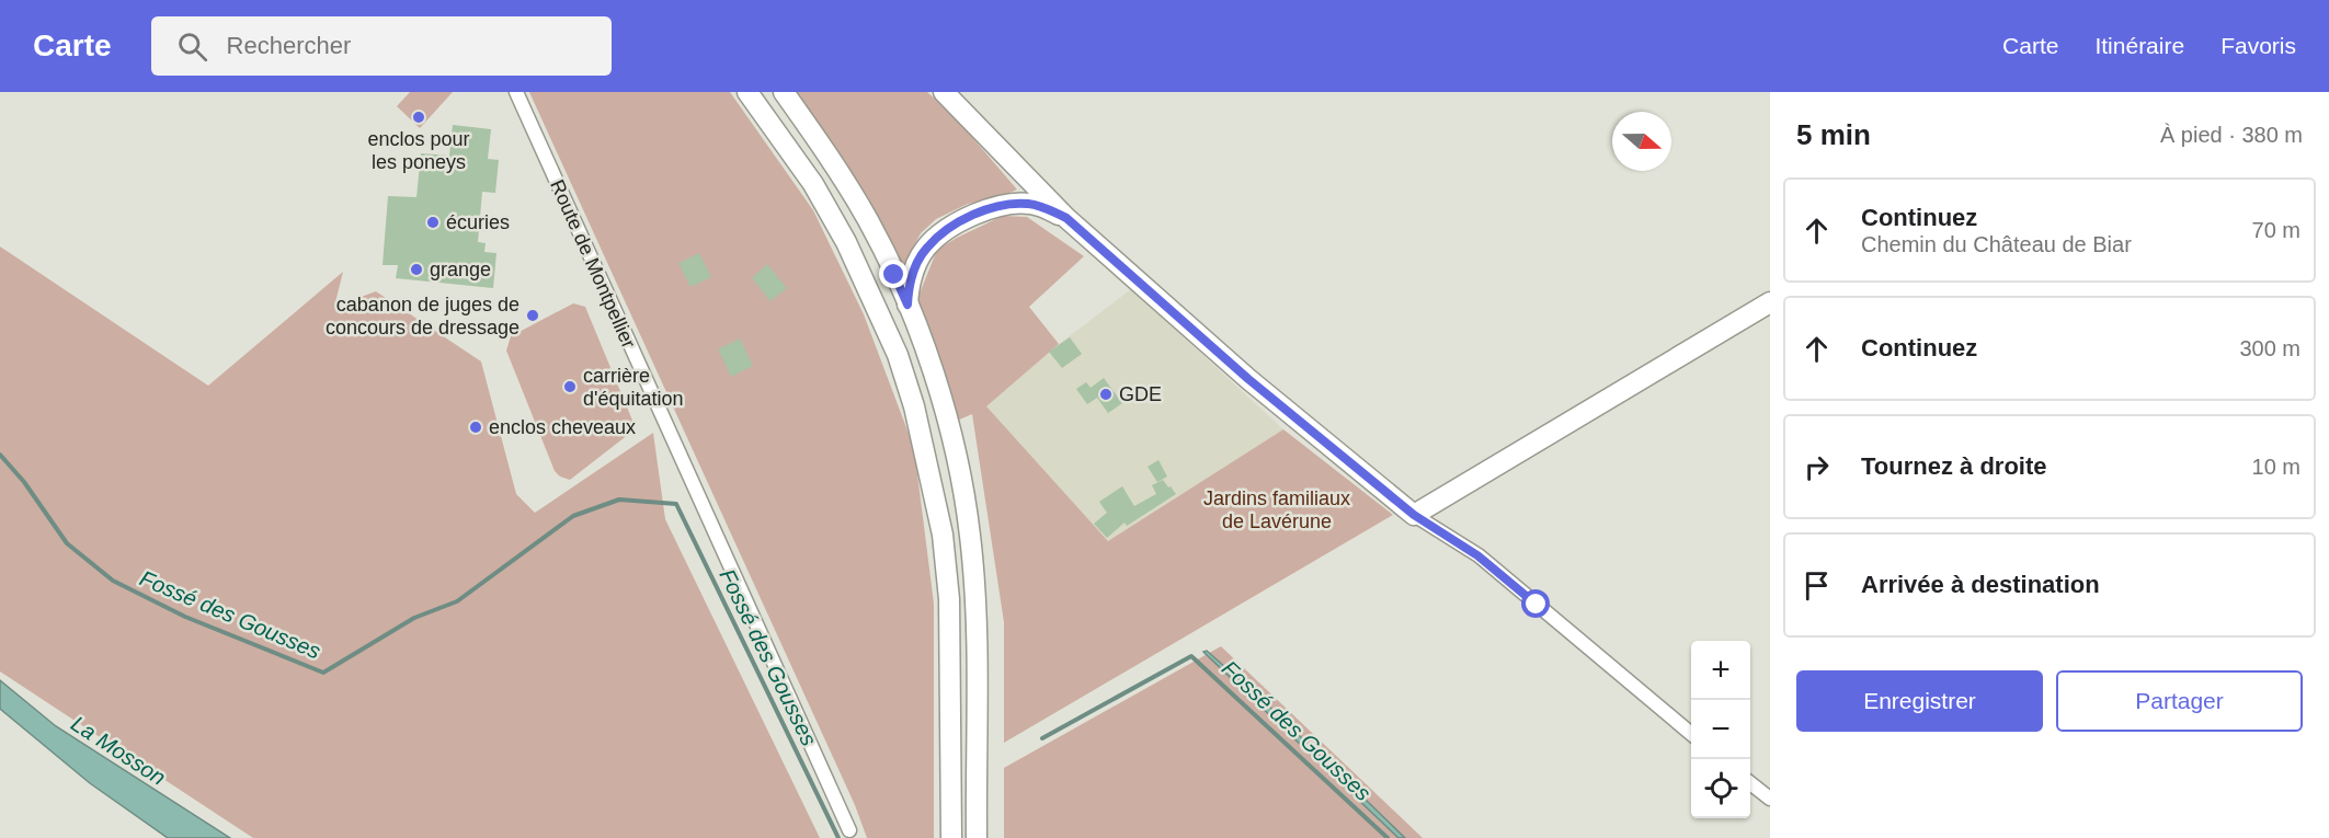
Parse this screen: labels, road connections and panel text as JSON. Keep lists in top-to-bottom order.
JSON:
{
  "streets": {
    "street": ["Route de Montpellier"]
  },
  "water": ["Fossé des Gousses", "La Mosson"],
  "parks": ["Jardins familiaux de Lavérune"],
  "places": [
    "enclos pour les poneys",
    "écuries",
    "grange",
    "cabanon de juges de concours de dressage",
    "carrière d'équitation",
    "GDE",
    "enclos cheveaux"
  ],
  "north": "right",
  "page": {
    "header": "Carte",
    "search": "Rechercher",
    "nav": ["Carte", "Itinéraire", "Favoris"],
    "heading": ["5 min", "À pied · 380 m"],
    "list": [
      ["Continuez", "Chemin du Château de Biar", "70 m"],
      ["Continuez", "300 m"],
      ["Tournez à droite", "10 m"],
      "Arrivée à destination"
    ],
    "map_buttons": ["+", "−"],
    "buttons": ["Enregistrer", "Partager"]
  }
}
